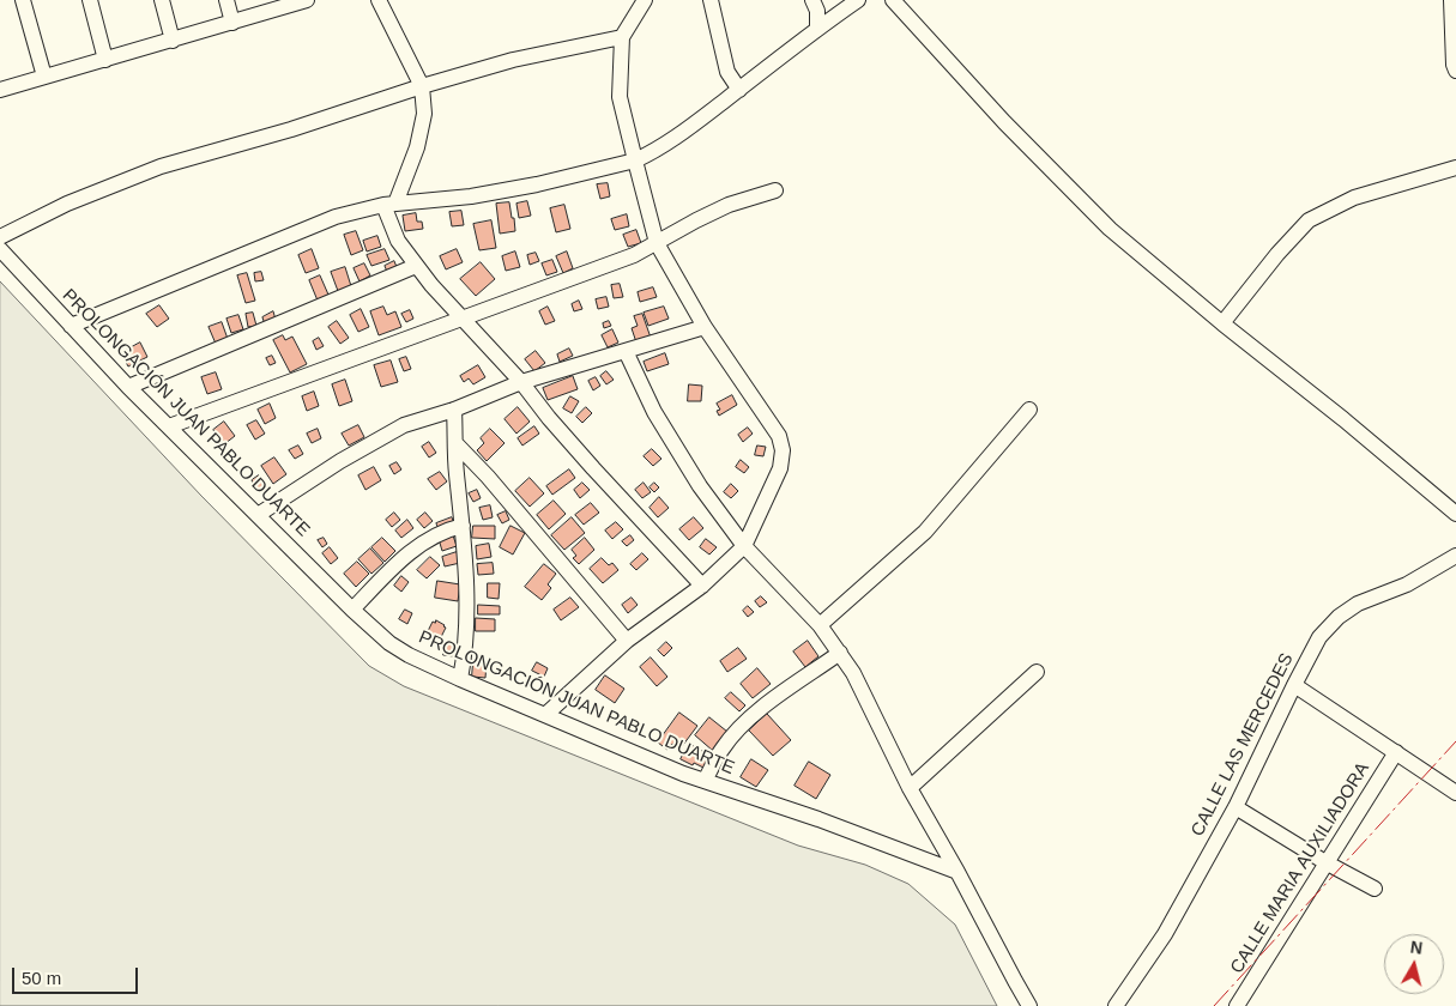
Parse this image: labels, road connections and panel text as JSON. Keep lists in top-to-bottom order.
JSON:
{
  "streets": {
    "street": ["PROLONGACIÓN JUAN PABLO DUARTE", "CALLE LAS MERCEDES", "CALLE MARIA AUXILIADORA"]
  },
  "scale_bar": "50 m",
  "north": "top"
}
